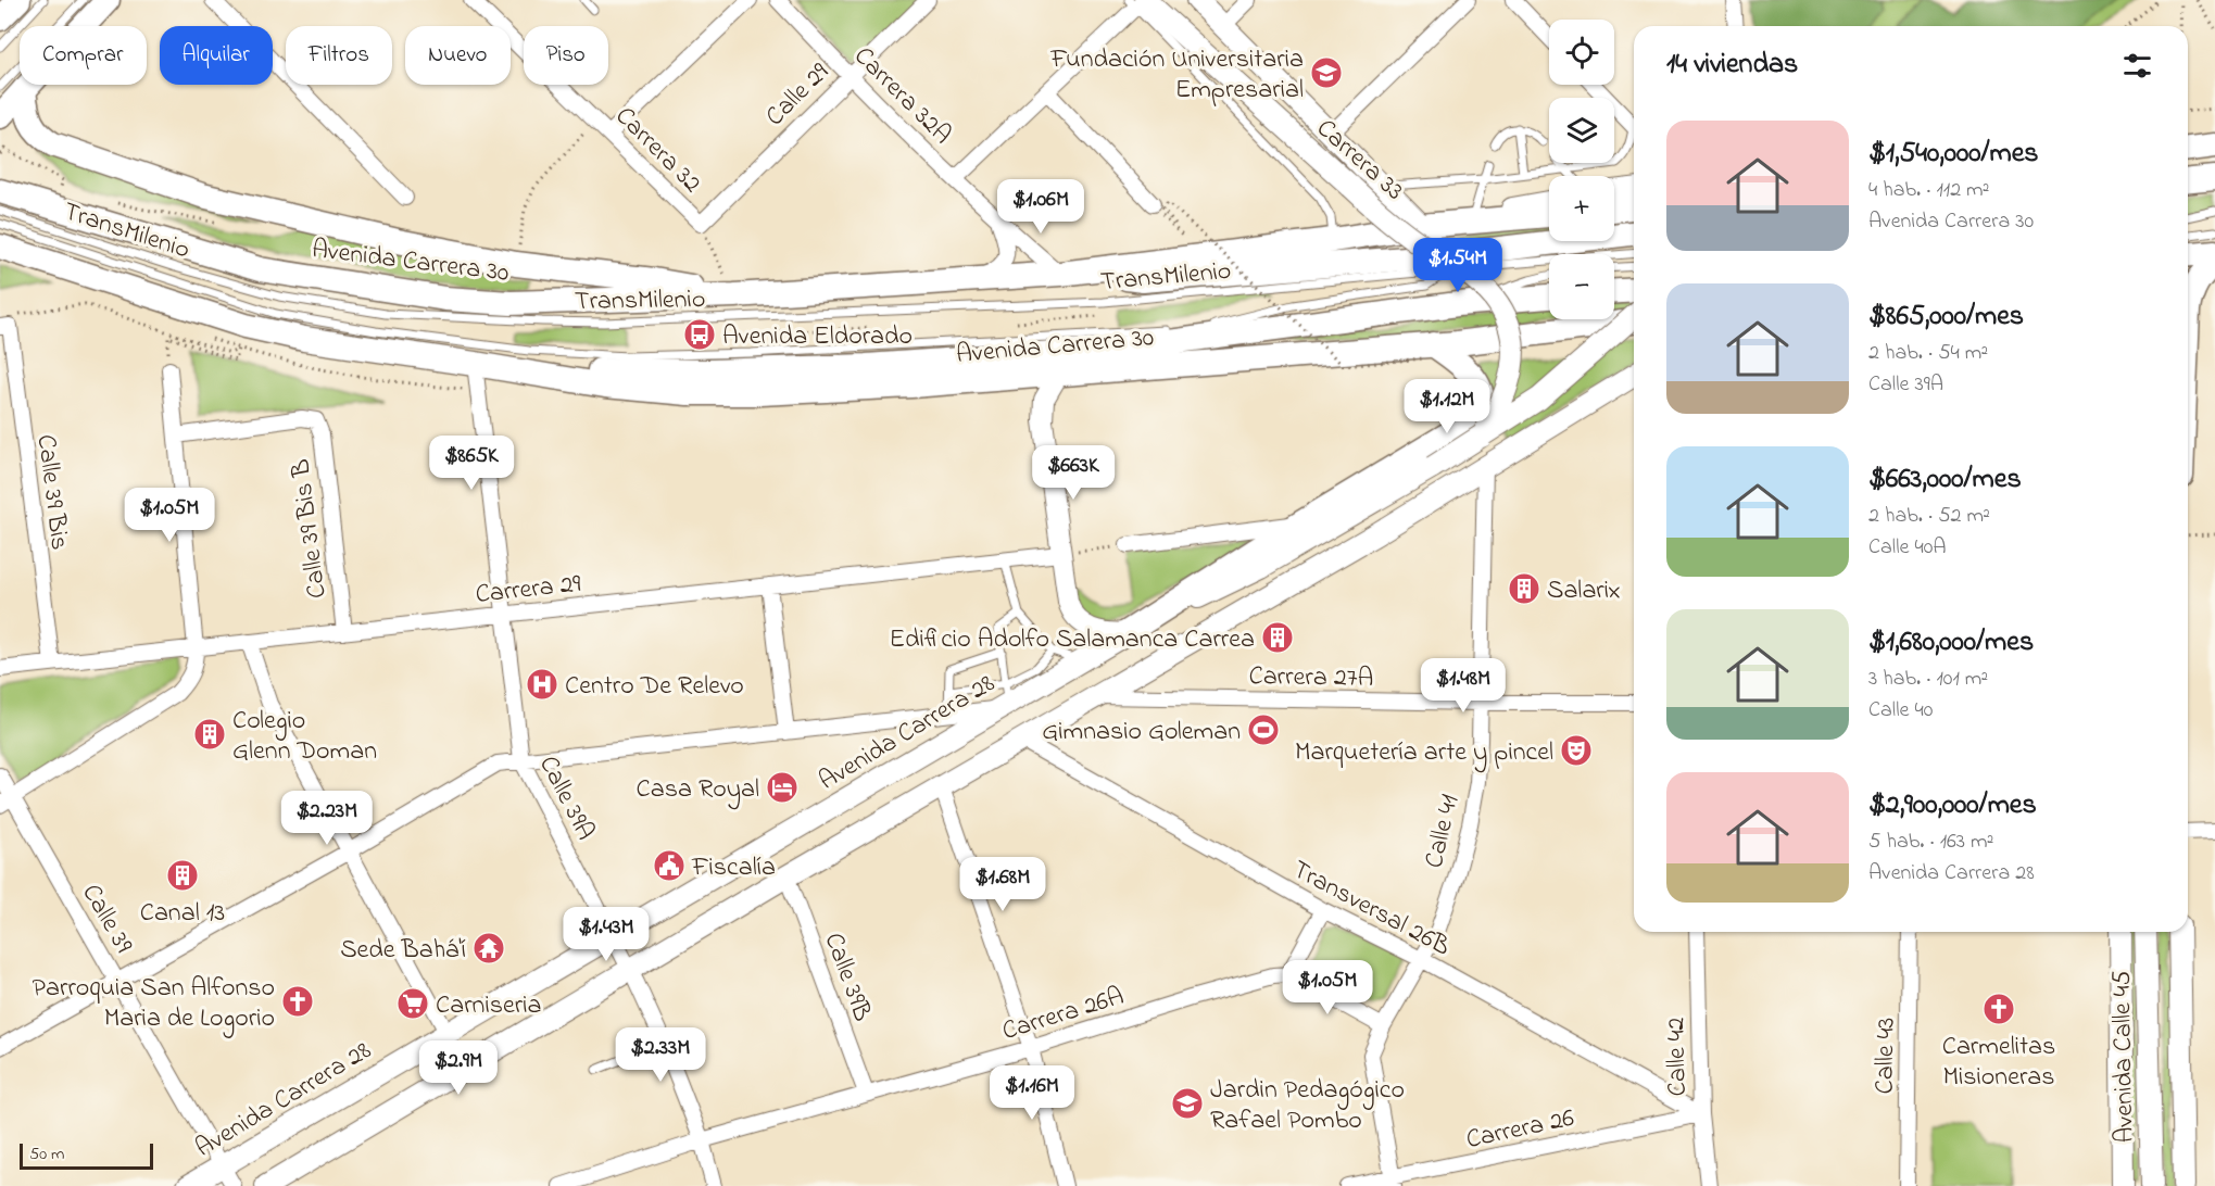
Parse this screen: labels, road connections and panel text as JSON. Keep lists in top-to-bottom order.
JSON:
{
  "streets": {
    "main road": [
      "Carrera 33",
      "Avenida Carrera 30",
      "Avenida Carrera 28",
      "Avenida Calle 45"
    ],
    "street": [
      "Calle 29",
      "Carrera 32A",
      "Carrera 32",
      "Calle 39 Bis",
      "Calle 39 Bis B",
      "Carrera 29",
      "Carrera 27A",
      "Calle 39A",
      "Calle 41",
      "Transversal 26B",
      "Calle 39",
      "Calle 39B",
      "Carrera 26A",
      "Calle 43",
      "Calle 42",
      "Carrera 26"
    ],
    "lane": ["TransMilenio"]
  },
  "crossings": [
    ["Calle 29", "Carrera 32A"],
    ["Calle 29", "Carrera 32"],
    ["Carrera 32A", "Avenida Carrera 30"],
    ["Carrera 33", "TransMilenio"],
    ["Carrera 33", "Avenida Carrera 30"],
    ["Carrera 33", "Avenida Carrera 28"],
    ["TransMilenio", "Avenida Carrera 30"],
    ["Avenida Carrera 30", "Calle 39A"],
    ["Calle 39 Bis", "Carrera 29"],
    ["Calle 39 Bis B", "Carrera 29"],
    ["Carrera 29", "Calle 39A"],
    ["Carrera 27A", "Calle 41"],
    ["Avenida Carrera 28", "Calle 39A"],
    ["Avenida Carrera 28", "Calle 39"],
    ["Calle 39A", "Carrera 26A"],
    ["Calle 41", "Transversal 26B"],
    ["Calle 41", "Carrera 26"],
    ["Transversal 26B", "Calle 42"],
    ["Transversal 26B", "Carrera 26"],
    ["Calle 39B", "Carrera 26A"],
    ["Calle 42", "Carrera 26"]
  ],
  "places": {
    "school or university": ["Fundación Universitaria Empresarial", "Jardin Pedagógico Rafael Pombo"],
    "bus stop": ["Avenida Eldorado"],
    "building": [
      "Salarix",
      "Edificio Adolfo Salamanca Carrea",
      "Colegio Glenn Doman",
      "Canal 13"
    ],
    "hospital": ["Centro De Relevo"],
    "sports": ["Gimnasio Goleman"],
    "theatre": ["Marquetería arte y pincel"],
    "hotel": ["Casa Royal"],
    "public building": ["Fiscalía"],
    "temple": ["Sede Bahá'í"],
    "church": ["Parroquia San Alfonso Maria de Logorio", "Carmelitas Misioneras"],
    "supermarket": ["Carniseria"]
  },
  "scale_bar": "50 m",
  "page": {
    "map_buttons": ["+", "−"],
    "chip": [
      "Comprar",
      "Alquilar",
      "Filtros",
      "Nuevo",
      "Piso"
    ],
    "heading": "14 viviendas",
    "list": [
      {
        "name": "$1,540,000/mes",
        "note": "4 hab. · 112 m² · Avenida Carrera 30"
      },
      {
        "name": "$865,000/mes",
        "note": "2 hab. · 54 m² · Calle 39A"
      },
      {
        "name": "$663,000/mes",
        "note": "2 hab. · 52 m² · Calle 40A"
      },
      {
        "name": "$1,680,000/mes",
        "note": "3 hab. · 101 m² · Calle 40"
      },
      {
        "name": "$2,900,000/mes",
        "note": "5 hab. · 163 m² · Avenida Carrera 28"
      }
    ],
    "price": [
      "$1.06M",
      "$1.54M",
      "$1.12M",
      "$865K",
      "$663K",
      "$1.05M",
      "$1.48M",
      "$2.23M",
      "$1.68M",
      "$1.43M",
      "$1.05M",
      "$2.33M",
      "$2.9M",
      "$1.16M"
    ],
    "scale": "50 m"
  }
}
